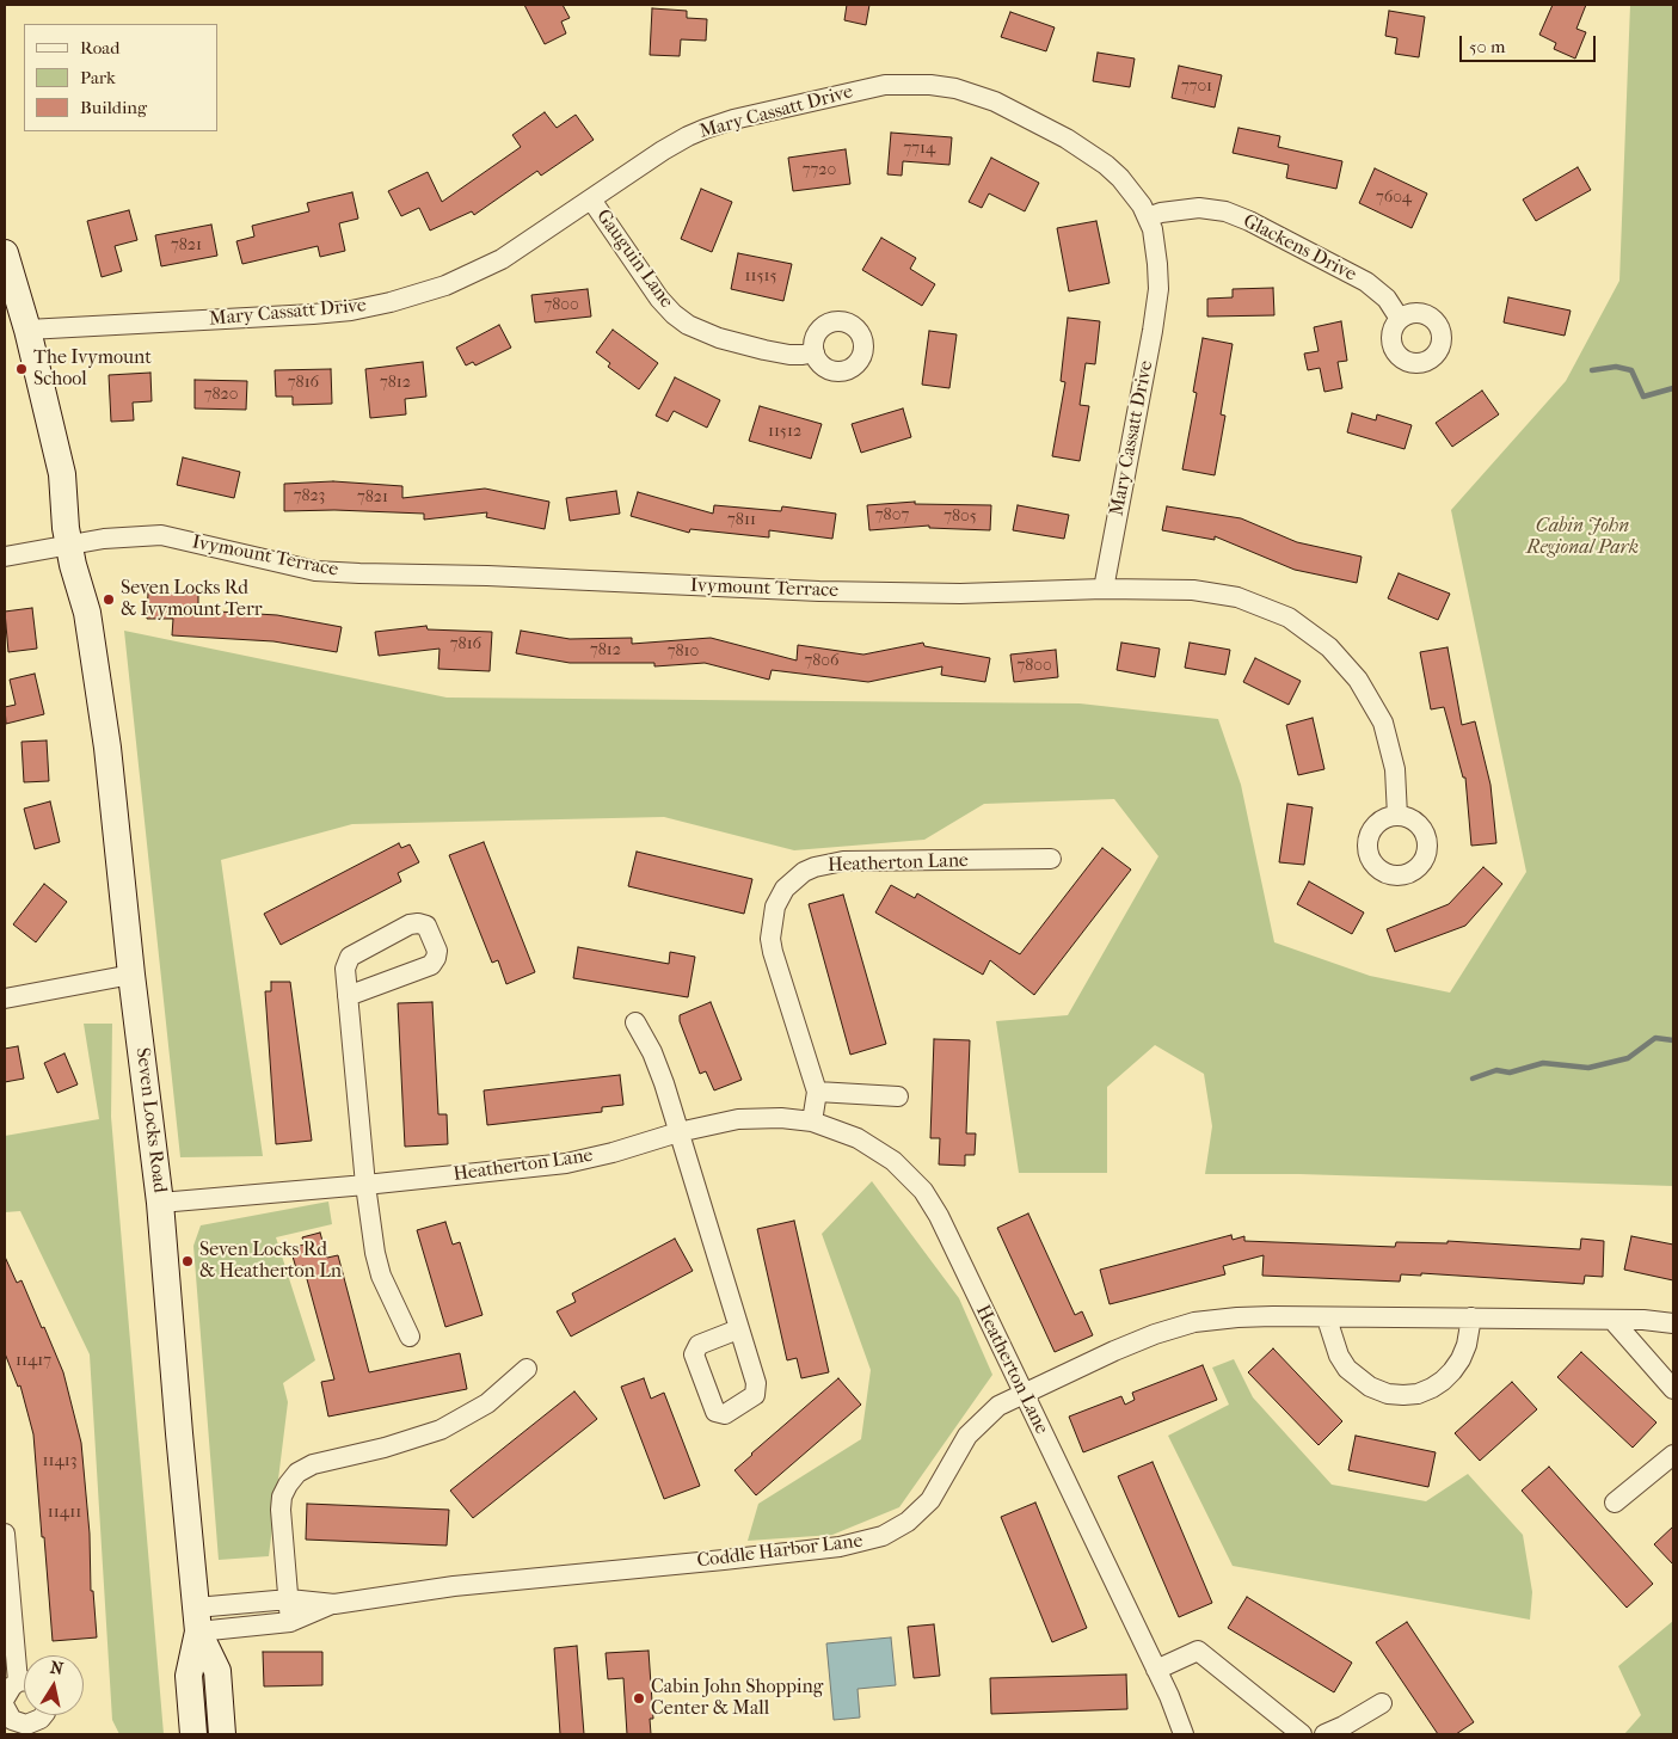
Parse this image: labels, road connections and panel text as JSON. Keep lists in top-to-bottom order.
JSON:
{
  "streets": {
    "main road": ["Seven Locks Road"],
    "street": [
      "Mary Cassatt Drive",
      "Glackens Drive",
      "Gauguin Lane",
      "Ivymount Terrace",
      "Heatherton Lane",
      "Coddle Harbor Lane"
    ]
  },
  "crossings": [
    ["Mary Cassatt Drive", "Glackens Drive"],
    ["Mary Cassatt Drive", "Gauguin Lane"],
    ["Mary Cassatt Drive", "Ivymount Terrace"],
    ["Mary Cassatt Drive", "Seven Locks Road"],
    ["Ivymount Terrace", "Seven Locks Road"],
    ["Heatherton Lane", "Seven Locks Road"],
    ["Heatherton Lane", "Coddle Harbor Lane"],
    ["Seven Locks Road", "Coddle Harbor Lane"]
  ],
  "parks": ["Cabin John Regional Park"],
  "places": [
    "The Ivymount School",
    "Seven Locks Rd & Ivymount Terr",
    "Seven Locks Rd & Heatherton Ln",
    "Cabin John Shopping Center & Mall"
  ],
  "house_numbers": [
    "7701",
    "7714",
    "7720",
    "7604",
    "7821",
    "11515",
    "7800",
    "7816",
    "7812",
    "7820",
    "11512",
    "7823",
    "7821",
    "7807",
    "7805",
    "7811",
    "7816",
    "7812",
    "7810",
    "7806",
    "7800",
    "11417",
    "11413",
    "11411"
  ],
  "legend": ["Road", "Park", "Building"],
  "scale_bar": "50 m",
  "north": "top"
}
